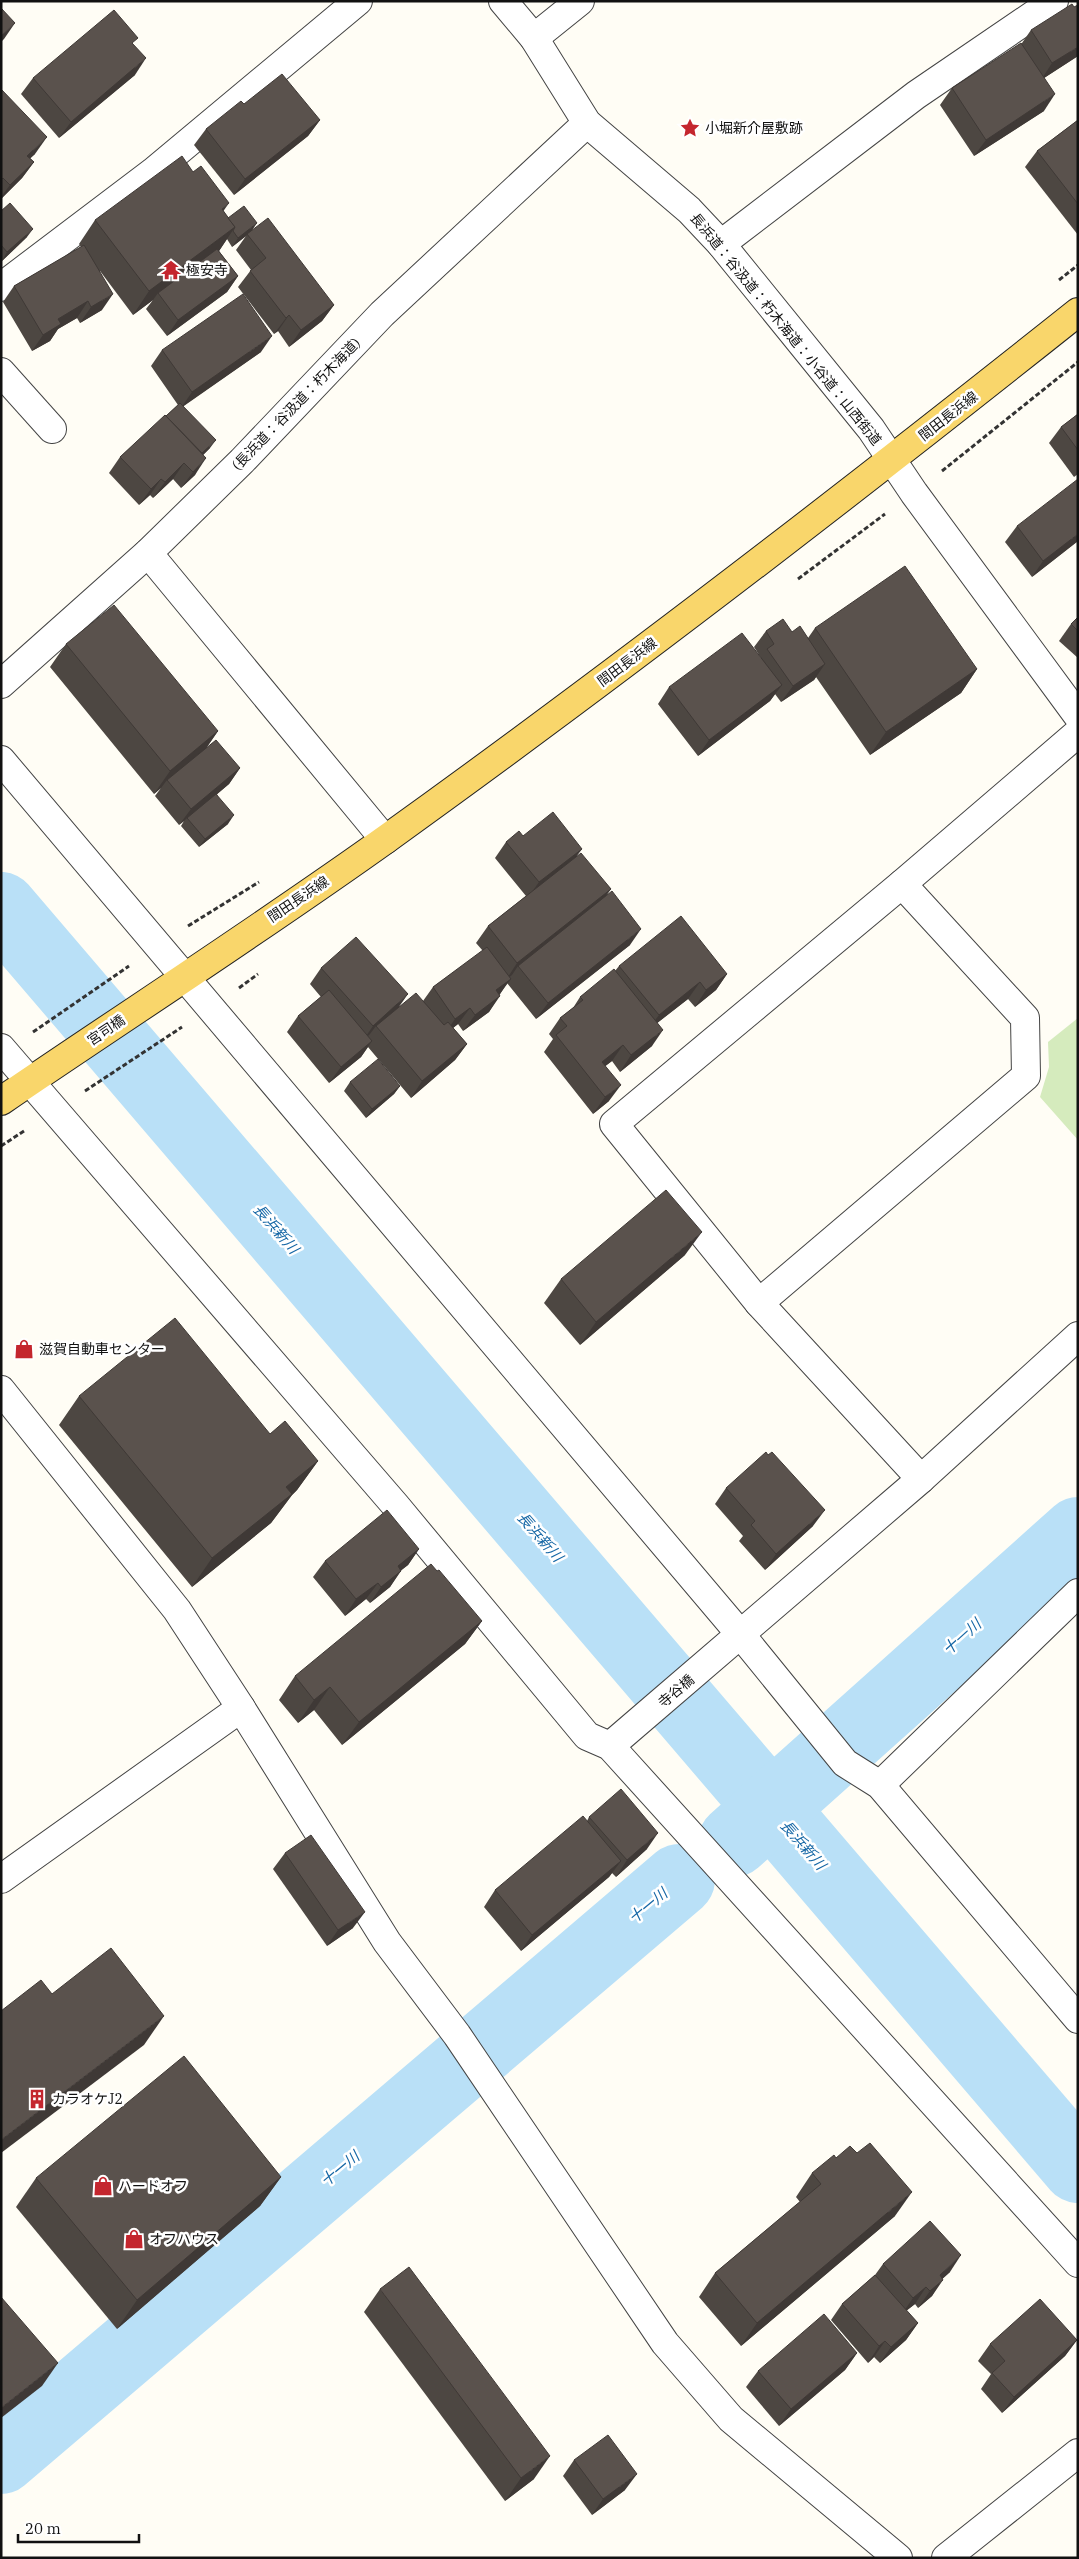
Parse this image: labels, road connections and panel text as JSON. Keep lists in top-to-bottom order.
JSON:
{
  "streets": {
    "main road": ["間田長浜線", "宮司橋"],
    "street": ["長浜道：谷汲道：朽木海道：小谷道：山西街道", "(長浜道：谷汲道：朽木海道)", "寺谷橋"]
  },
  "crossings": [
    ["長浜道：谷汲道：朽木海道：小谷道：山西街道", "(長浜道：谷汲道：朽木海道)"],
    ["長浜道：谷汲道：朽木海道：小谷道：山西街道", "間田長浜線"],
    ["間田長浜線", "宮司橋"]
  ],
  "water": ["長浜新川", "十一川"],
  "places": {
    "place": ["小堀新介屋敷跡"],
    "temple": ["極安寺"],
    "shop": ["滋賀自動車センター", "ハードオフ", "オフハウス"],
    "building": ["カラオケJ2"]
  },
  "scale_bar": "20 m"
}
